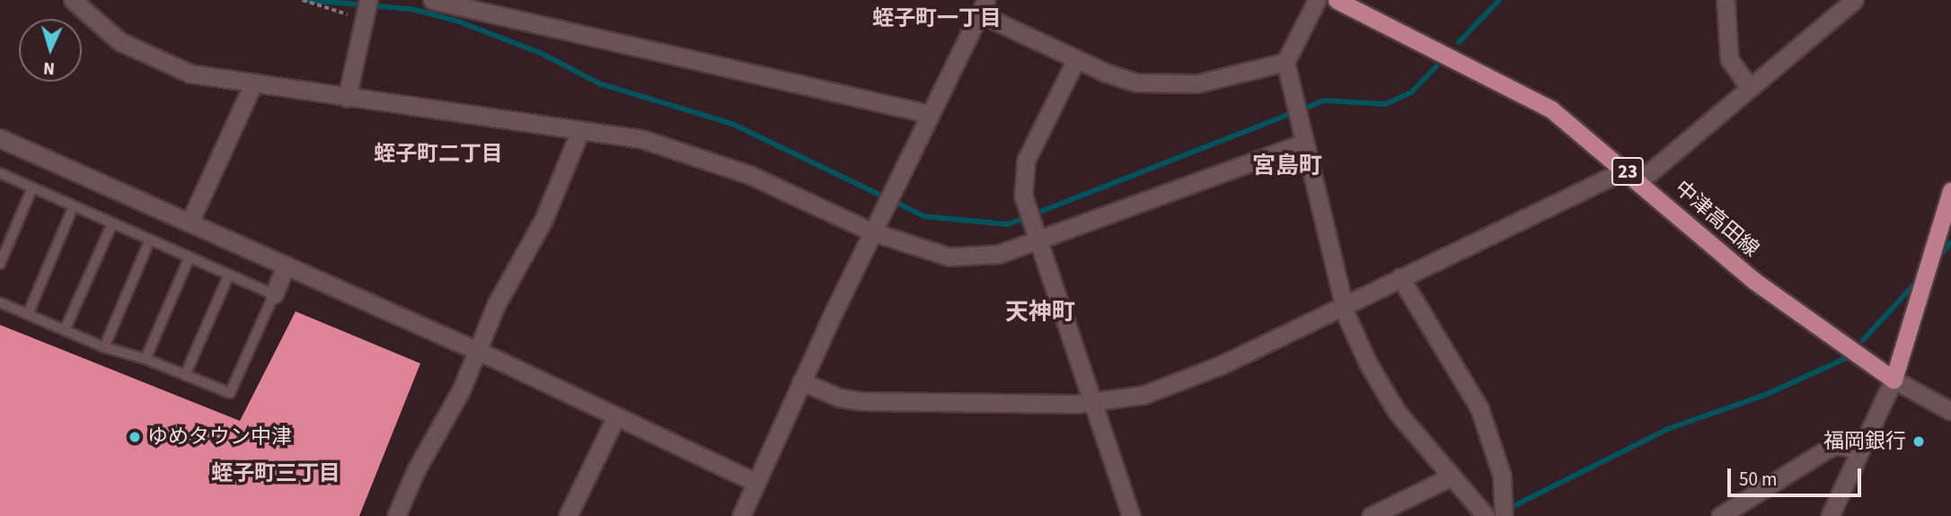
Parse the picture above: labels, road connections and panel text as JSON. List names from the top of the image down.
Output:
{
  "streets": {
    "main road": ["23", "中津高田線"]
  },
  "districts": [
    "蛭子町一丁目",
    "蛭子町二丁目",
    "宮島町",
    "天神町",
    "蛭子町三丁目"
  ],
  "places": ["ゆめタウン中津", "福岡銀行"],
  "scale_bar": "50 m",
  "north": "bottom"
}
